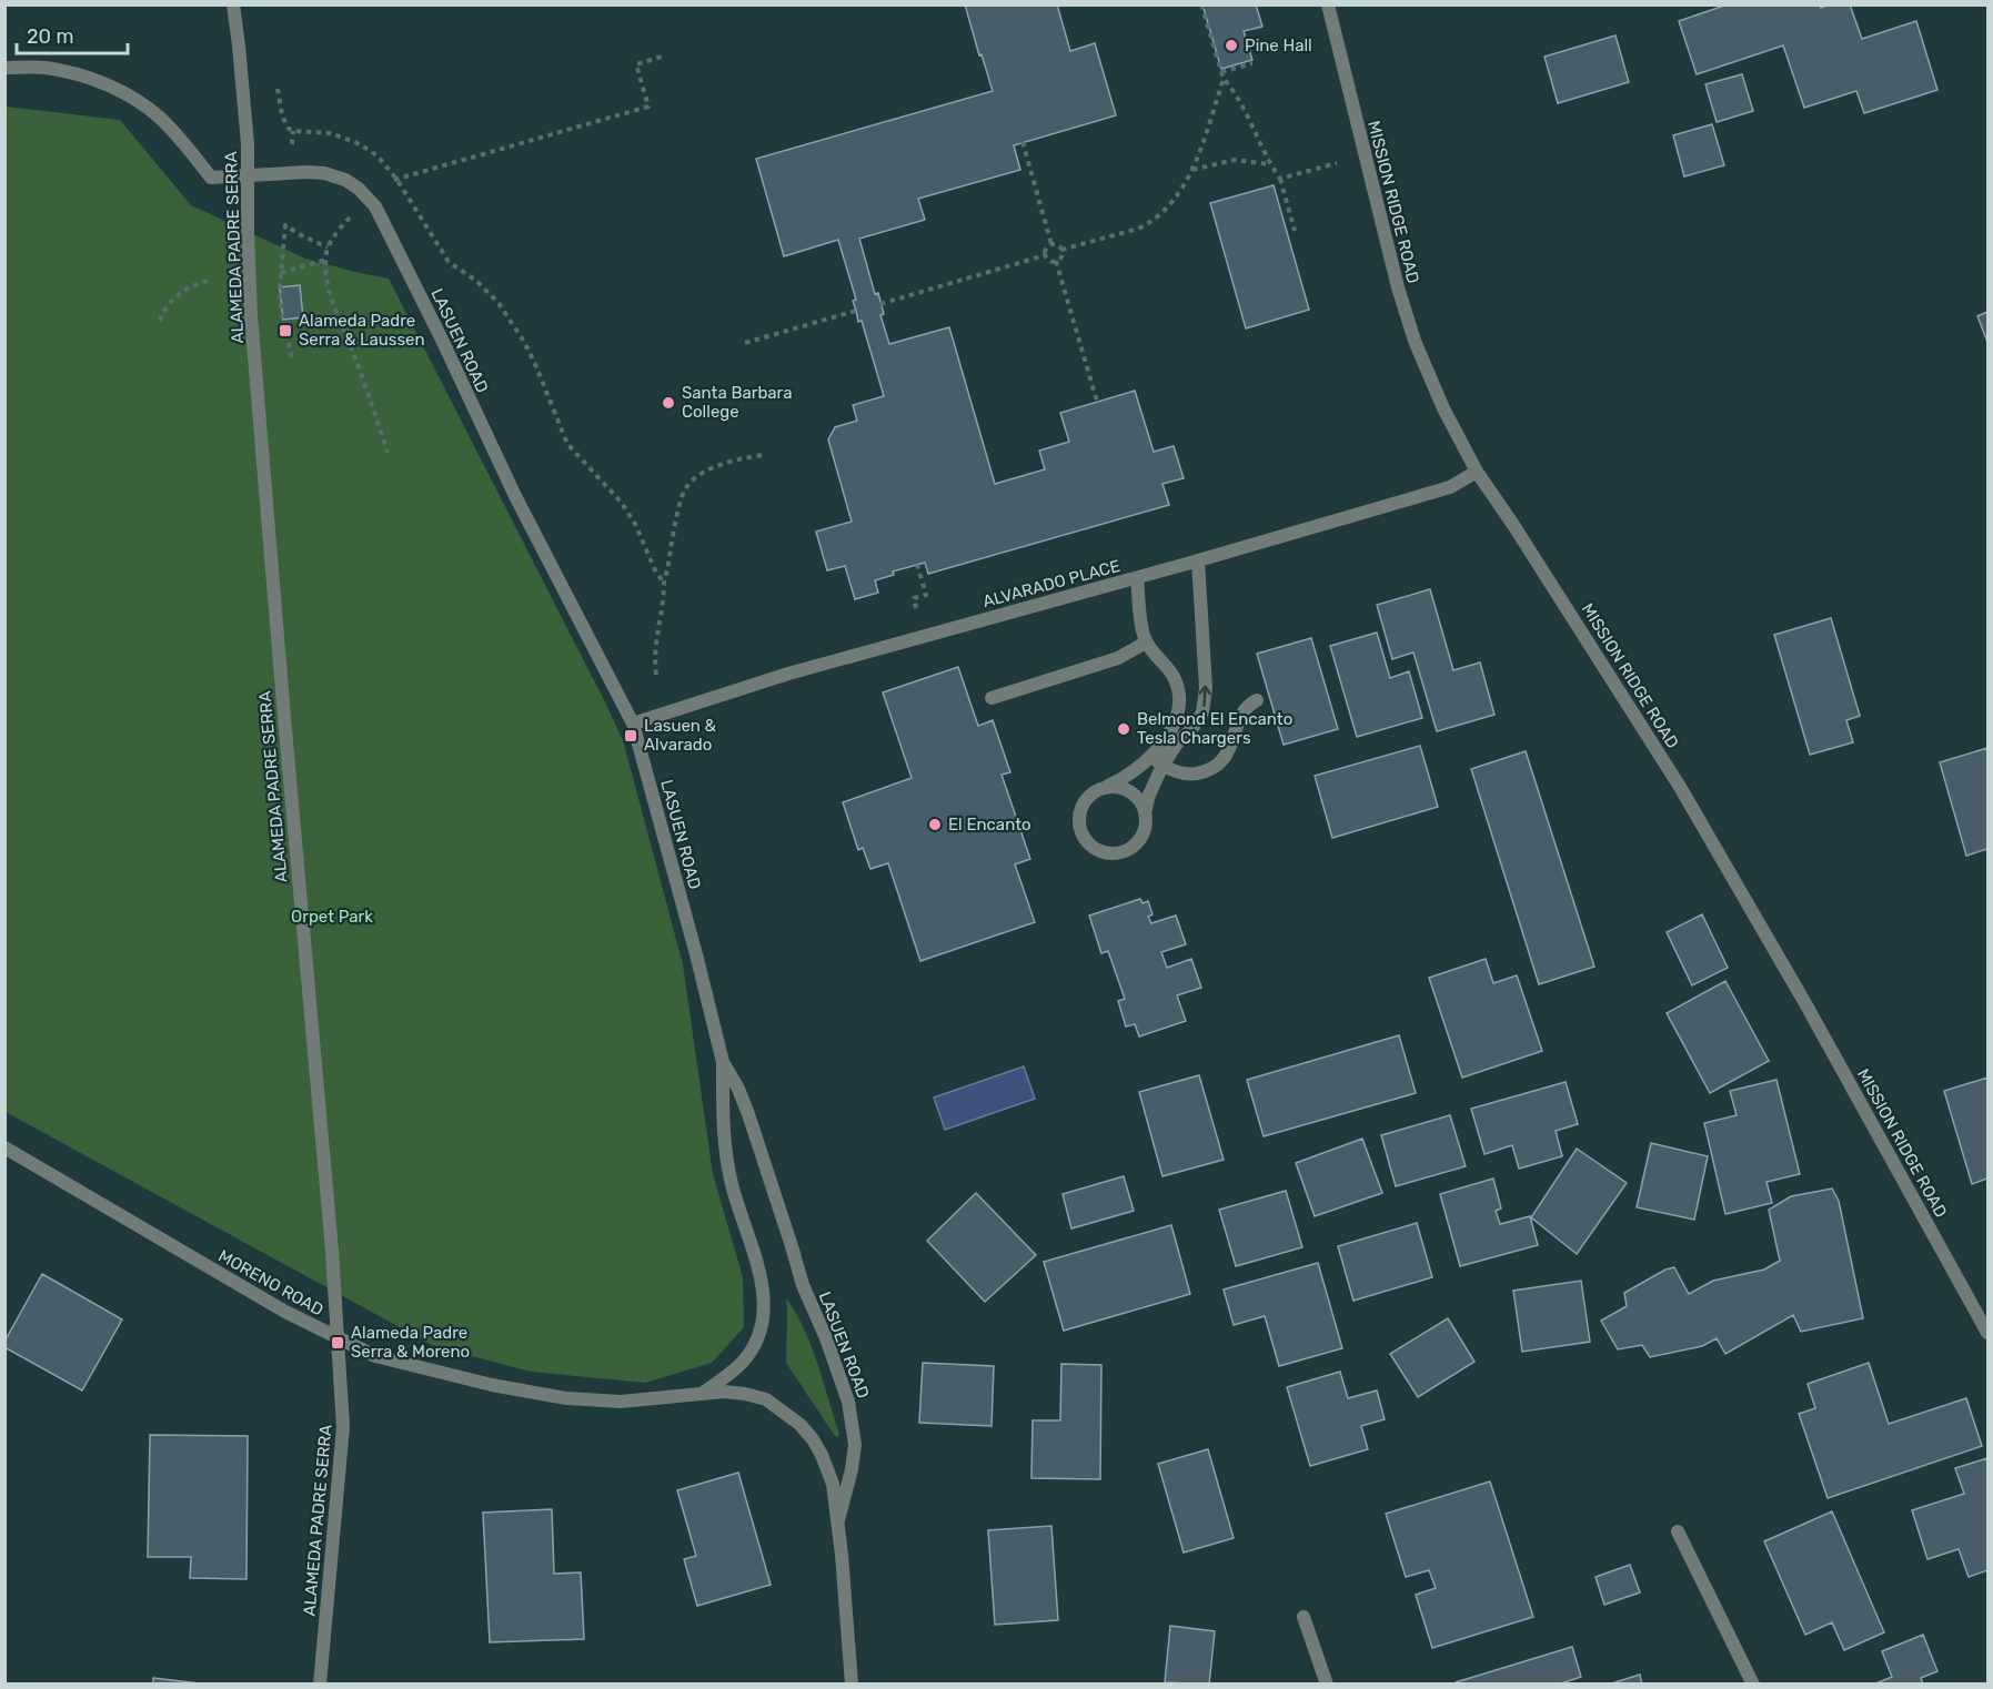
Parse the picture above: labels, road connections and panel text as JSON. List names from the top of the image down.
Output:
{
  "streets": {
    "street": [
      "MISSION RIDGE ROAD",
      "ALAMEDA PADRE SERRA",
      "LASUEN ROAD",
      "ALVARADO PLACE",
      "MORENO ROAD"
    ]
  },
  "crossings": [
    ["MISSION RIDGE ROAD", "ALVARADO PLACE"],
    ["ALAMEDA PADRE SERRA", "LASUEN ROAD"],
    ["ALAMEDA PADRE SERRA", "MORENO ROAD"],
    ["LASUEN ROAD", "ALVARADO PLACE"],
    ["LASUEN ROAD", "MORENO ROAD"]
  ],
  "parks": ["Orpet Park"],
  "places": {
    "other": [
      "Pine Hall",
      "Santa Barbara College",
      "Belmond El Encanto Tesla Chargers",
      "El Encanto"
    ],
    "transit": ["Alameda Padre Serra & Laussen", "Lasuen & Alvarado", "Alameda Padre Serra & Moreno"]
  },
  "scale_bar": "20 m"
}
